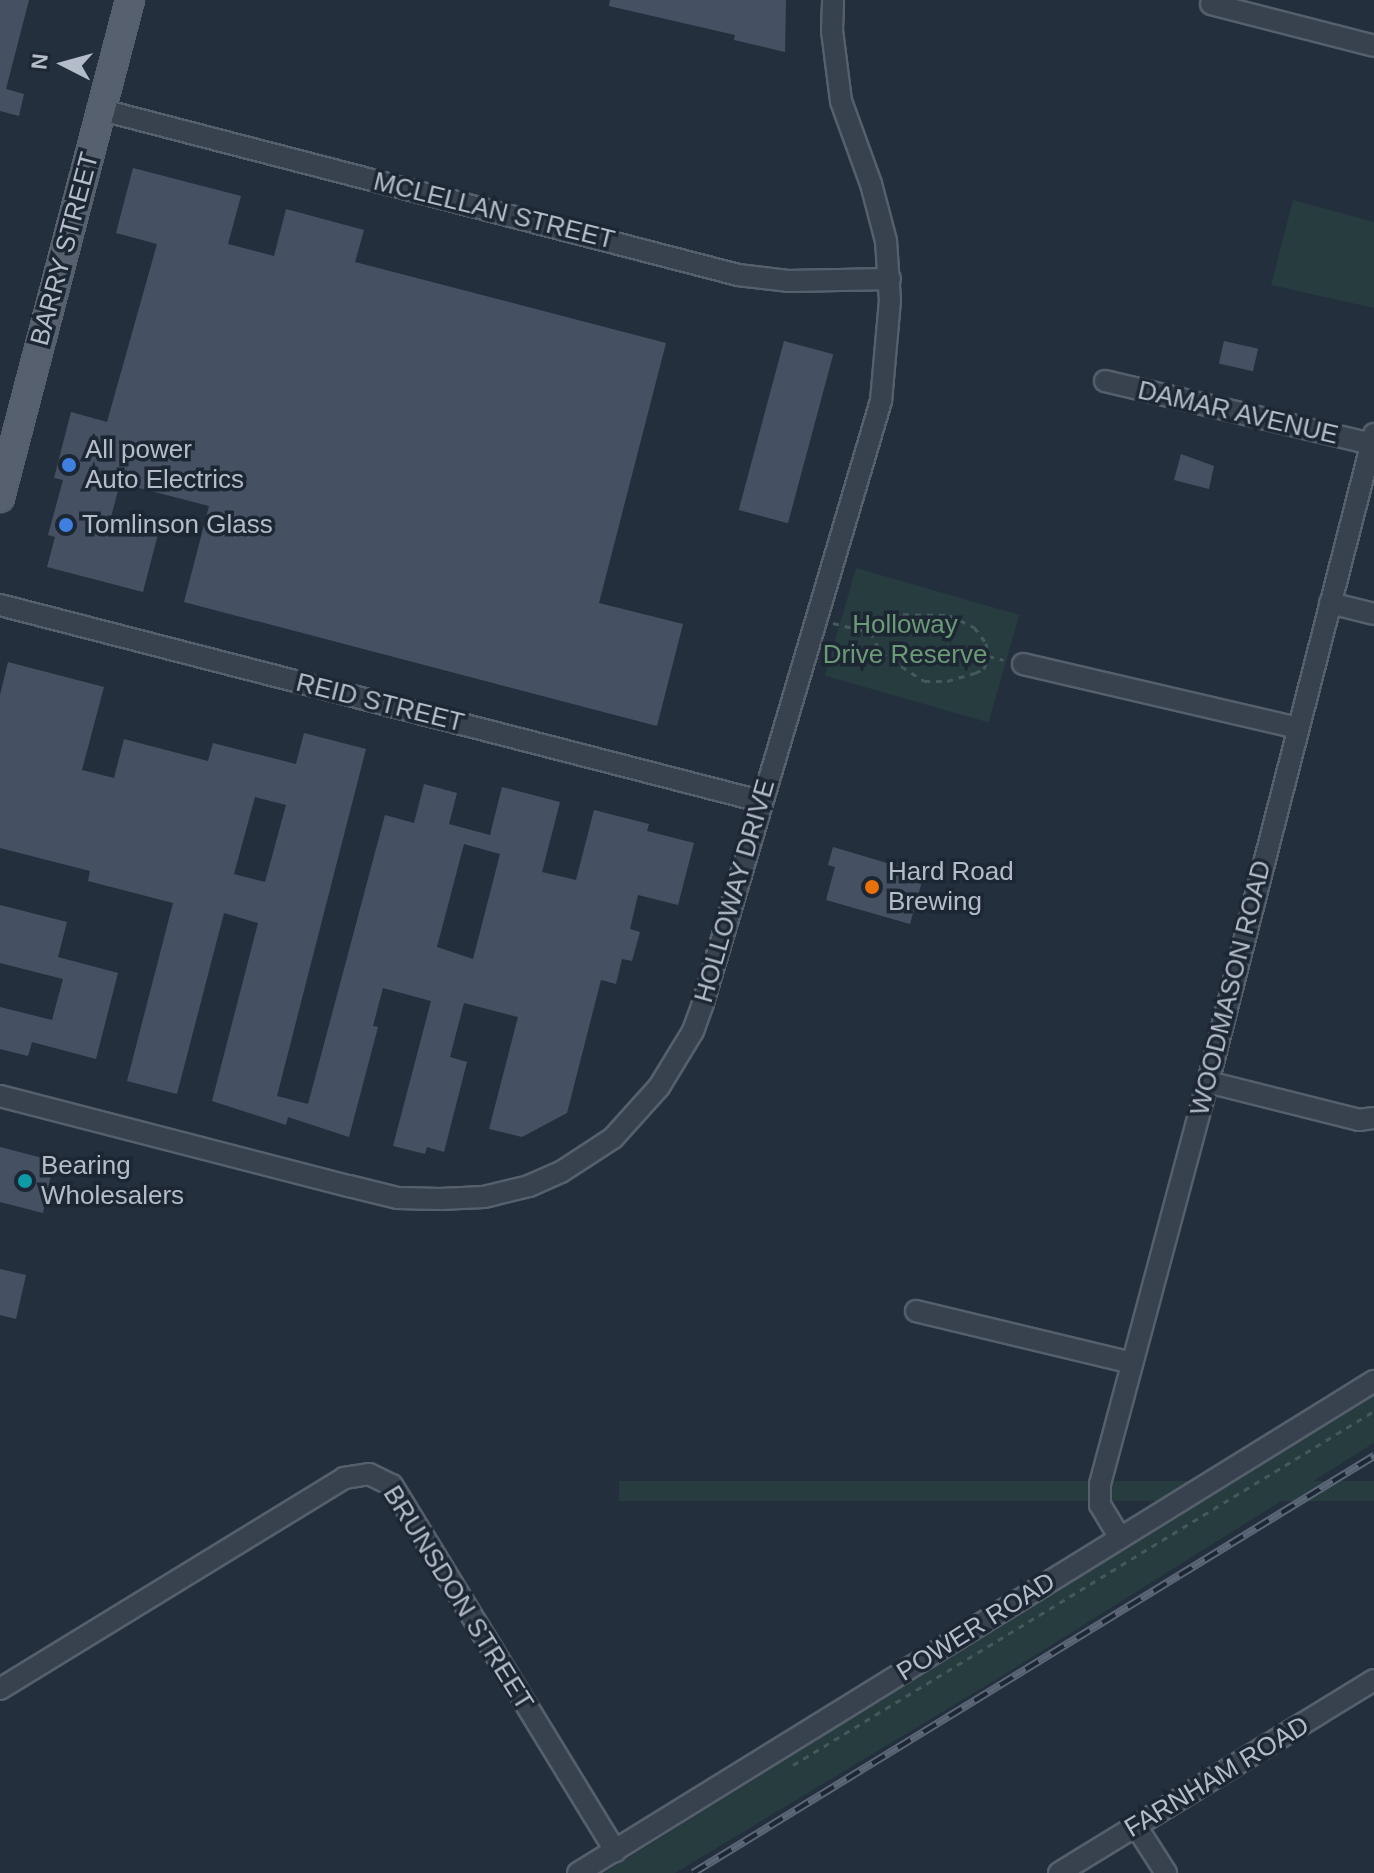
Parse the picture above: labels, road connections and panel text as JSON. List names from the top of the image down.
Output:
{
  "streets": {
    "main road": ["BARRY STREET"],
    "street": [
      "MCLELLAN STREET",
      "DAMAR AVENUE",
      "REID STREET",
      "HOLLOWAY DRIVE",
      "WOODMASON ROAD",
      "BRUNSDON STREET",
      "POWER ROAD",
      "FARNHAM ROAD"
    ]
  },
  "crossings": [
    ["MCLELLAN STREET", "BARRY STREET"],
    ["MCLELLAN STREET", "HOLLOWAY DRIVE"],
    ["DAMAR AVENUE", "WOODMASON ROAD"],
    ["REID STREET", "HOLLOWAY DRIVE"],
    ["WOODMASON ROAD", "POWER ROAD"],
    ["BRUNSDON STREET", "POWER ROAD"]
  ],
  "parks": ["Holloway Drive Reserve"],
  "places": [
    "All power Auto Electrics",
    "Tomlinson Glass",
    "Hard Road Brewing",
    "Bearing Wholesalers"
  ],
  "north": "left"
}
